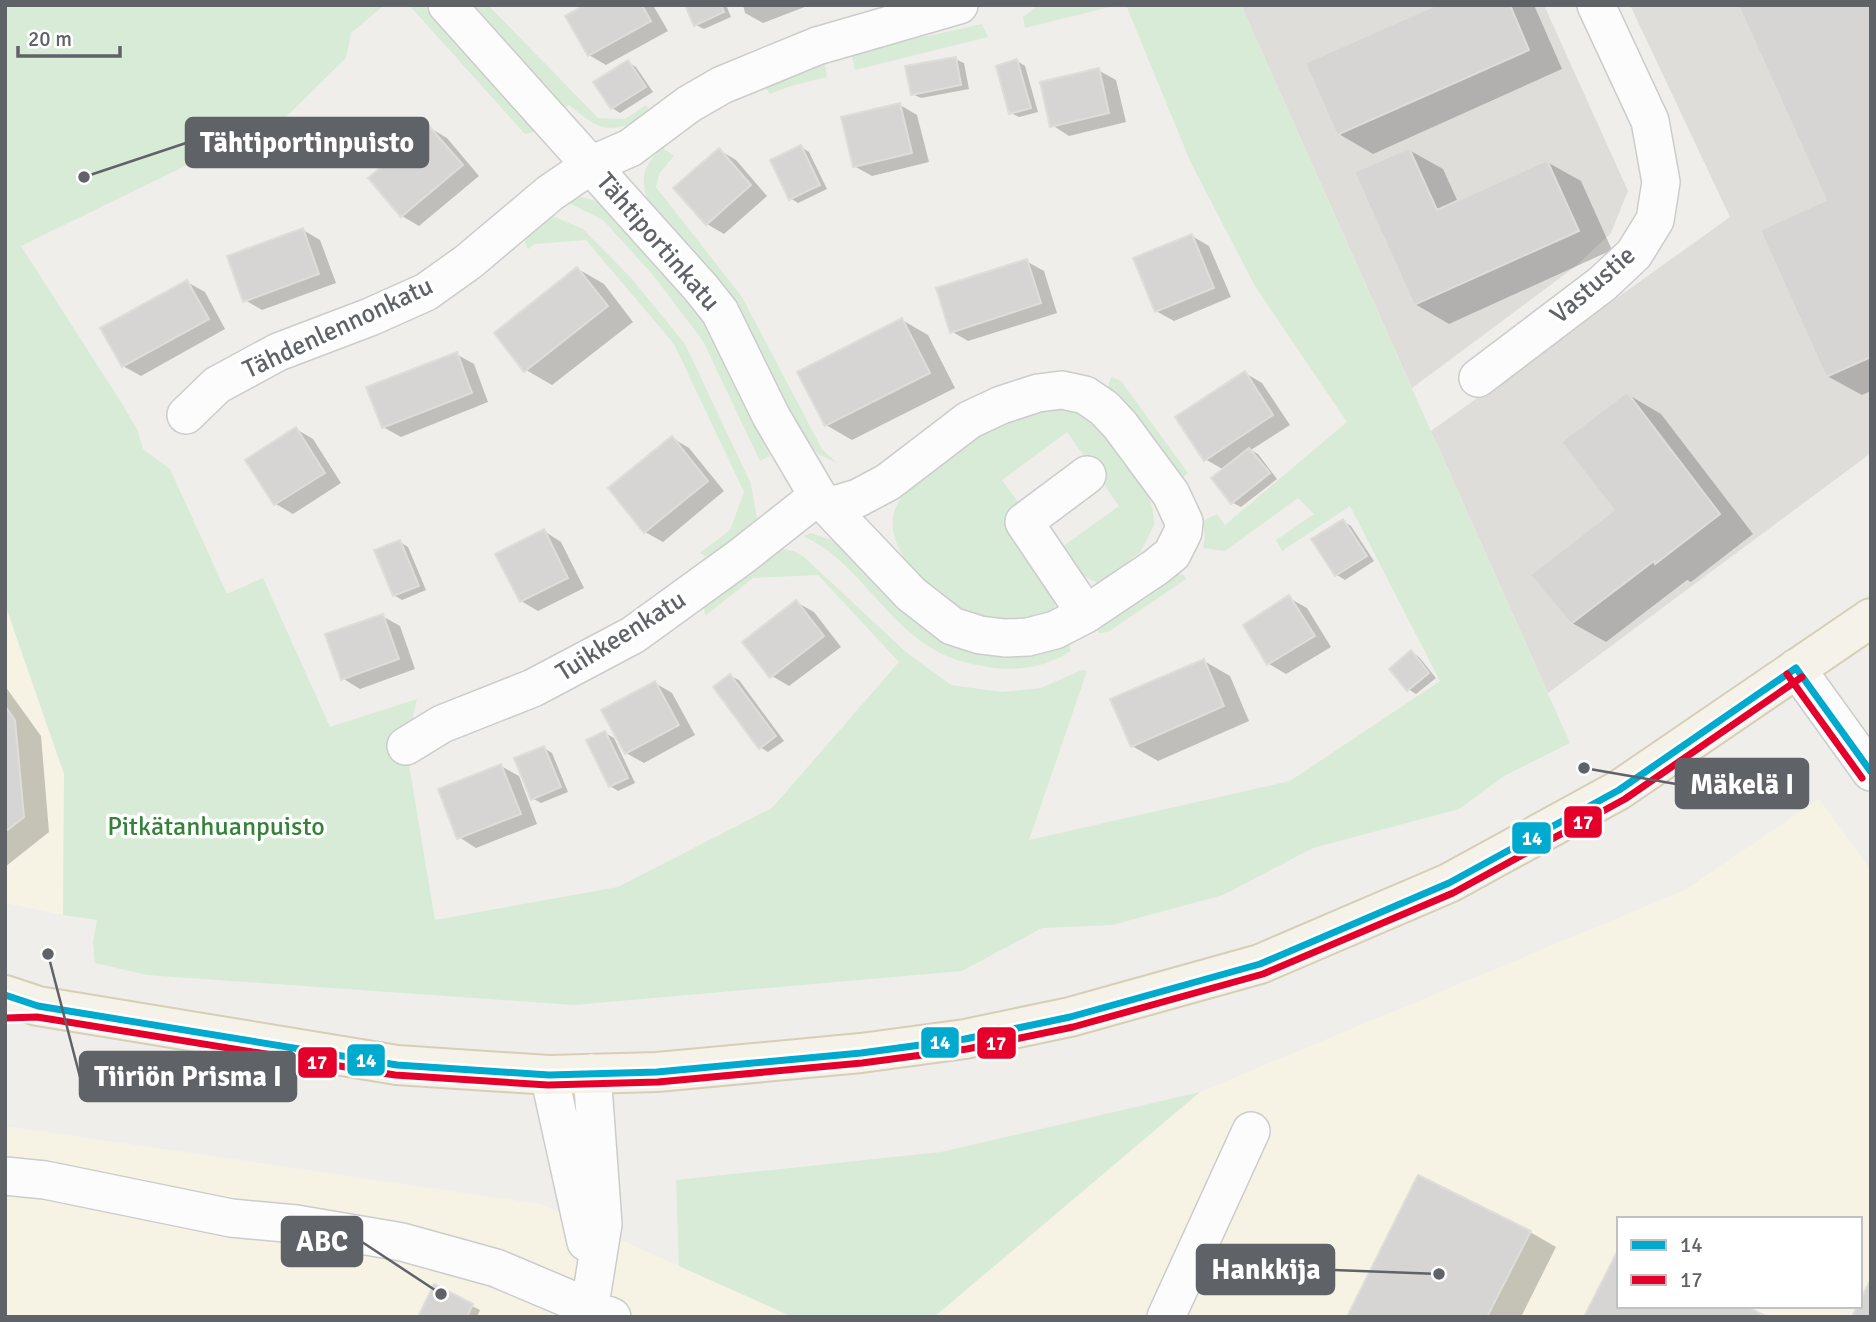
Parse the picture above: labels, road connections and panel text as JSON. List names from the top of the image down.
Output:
{
  "streets": {
    "street": [
      "Tähtiportinkatu",
      "Vastustie",
      "Tähdenlennonkatu",
      "Tuikkeenkatu"
    ]
  },
  "crossings": [
    ["Tähtiportinkatu", "Tähdenlennonkatu"],
    ["Tähtiportinkatu", "Tuikkeenkatu"]
  ],
  "parks": ["Pitkätanhuanpuisto"],
  "places": [
    "Tähtiportinpuisto",
    "Mäkelä I",
    "Tiiriön Prisma I",
    "Hankkija",
    "ABC"
  ],
  "lines": ["transit line 14", "transit line 17"],
  "legend": ["14", "17"],
  "scale_bar": "20 m"
}
